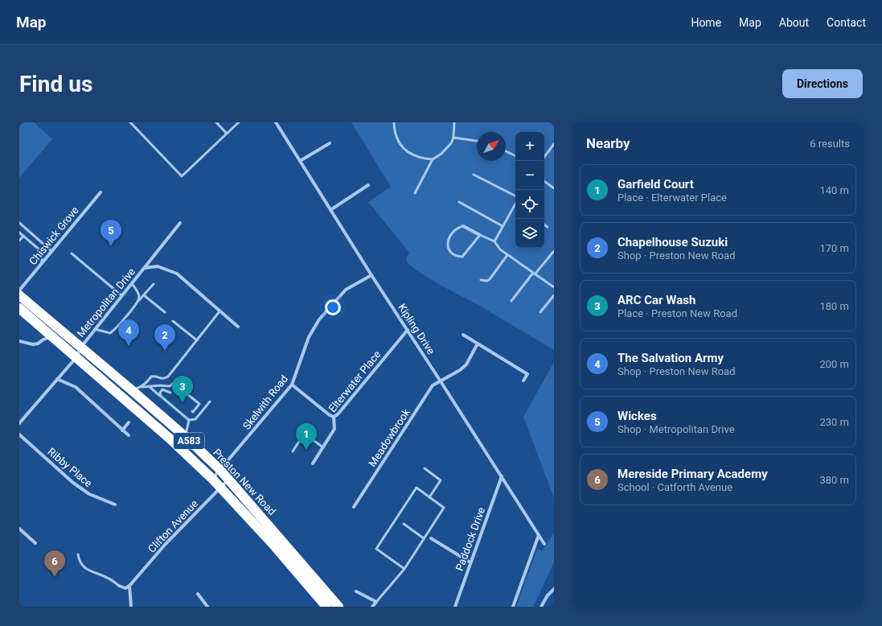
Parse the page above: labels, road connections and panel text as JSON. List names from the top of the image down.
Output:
{
  "streets": {
    "highway": ["A583", "Preston New Road"],
    "street": [
      "Chiswick Grove",
      "Metropolitan Drive",
      "Kipling Drive",
      "Elterwater Place",
      "Skelwith Road",
      "Meadowbrook",
      "Ribby Place",
      "Clifton Avenue",
      "Paddock Drive"
    ]
  },
  "crossings": [
    ["Metropolitan Drive", "Preston New Road"],
    ["Kipling Drive", "Elterwater Place"],
    ["Kipling Drive", "Skelwith Road"],
    ["Kipling Drive", "Meadowbrook"],
    ["Kipling Drive", "Paddock Drive"],
    ["Skelwith Road", "Preston New Road"],
    ["Preston New Road", "Clifton Avenue"]
  ],
  "north": "top right",
  "page": {
    "header": "Map",
    "nav": [
      "Home",
      "Map",
      "About",
      "Contact"
    ],
    "buttons": "Directions",
    "title": "Find us",
    "heading": ["Nearby", "6 results"],
    "map_buttons": ["+", "−"],
    "list": [
      {
        "mark": "1",
        "name": "Garfield Court",
        "note": "Place · Elterwater Place",
        "value": "140 m"
      },
      {
        "mark": "2",
        "name": "Chapelhouse Suzuki",
        "note": "Shop · Preston New Road",
        "value": "170 m"
      },
      {
        "mark": "3",
        "name": "ARC Car Wash",
        "note": "Place · Preston New Road",
        "value": "180 m"
      },
      {
        "mark": "4",
        "name": "The Salvation Army",
        "note": "Shop · Preston New Road",
        "value": "200 m"
      },
      {
        "mark": "5",
        "name": "Wickes",
        "note": "Shop · Metropolitan Drive",
        "value": "230 m"
      },
      {
        "mark": "6",
        "name": "Mereside Primary Academy",
        "note": "School · Catforth Avenue",
        "value": "380 m"
      }
    ],
    "pins": [
      "5",
      "4",
      "2",
      "3",
      "1",
      "6"
    ]
  }
}
